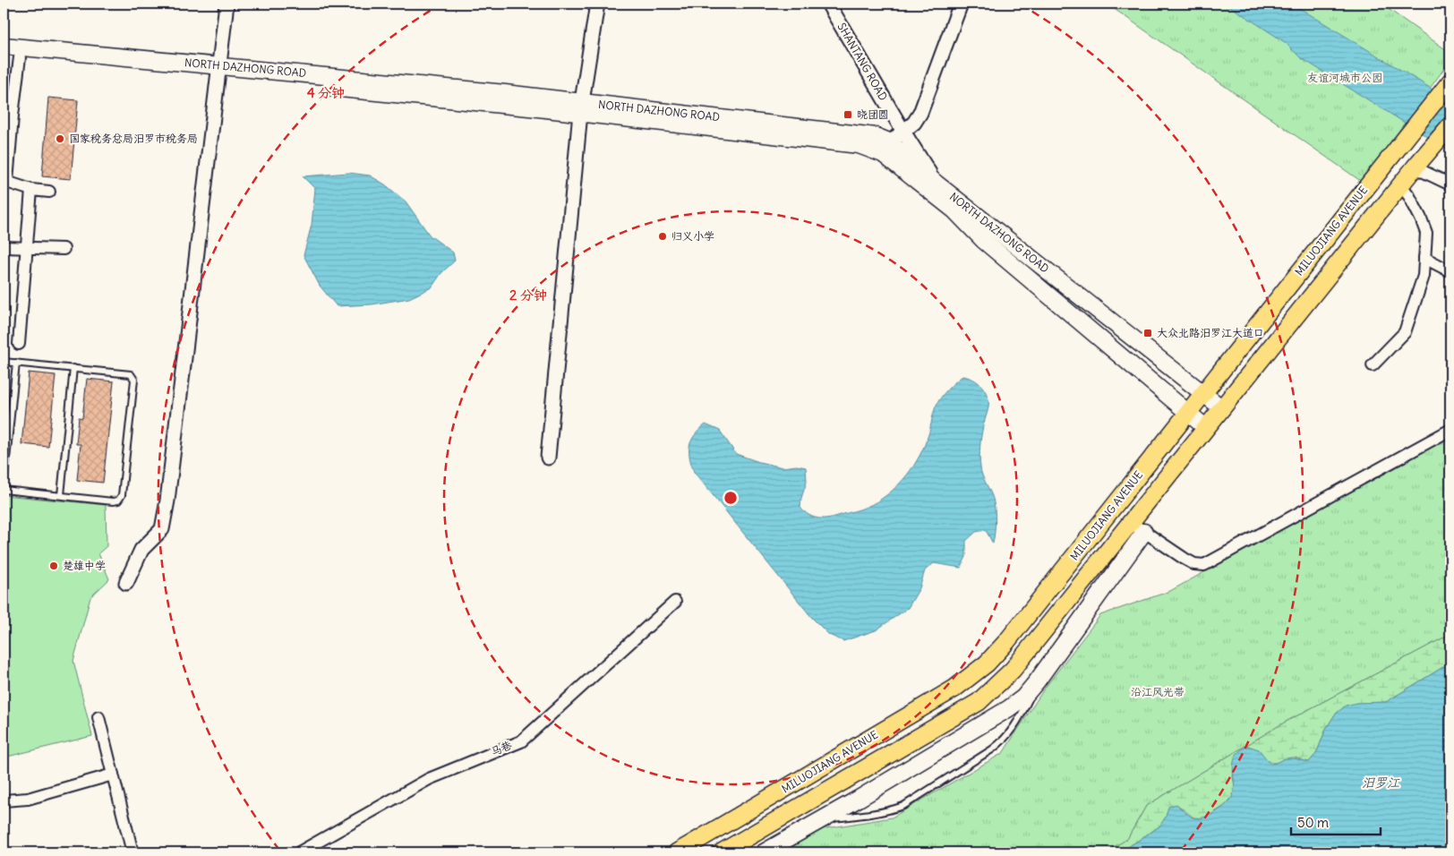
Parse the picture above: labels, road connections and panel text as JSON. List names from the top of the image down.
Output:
{
  "streets": {
    "main road": ["NORTH DAZHONG ROAD", "MILUOJIANG AVENUE"],
    "street": ["SHANTANG ROAD", "马巷"]
  },
  "crossings": [
    ["SHANTANG ROAD", "NORTH DAZHONG ROAD"],
    ["NORTH DAZHONG ROAD", "MILUOJIANG AVENUE"]
  ],
  "water": ["汨罗江"],
  "parks": ["友谊河城市公园", "沿江风光带"],
  "places": {
    "transit": ["晓团圆", "大众北路汨罗江大道口"],
    "other": ["国家税务总局汨罗市税务局", "归义小学", "楚雄中学"]
  },
  "scale_bar": "50 m",
  "rings": ["4 分钟", "2 分钟"]
}
